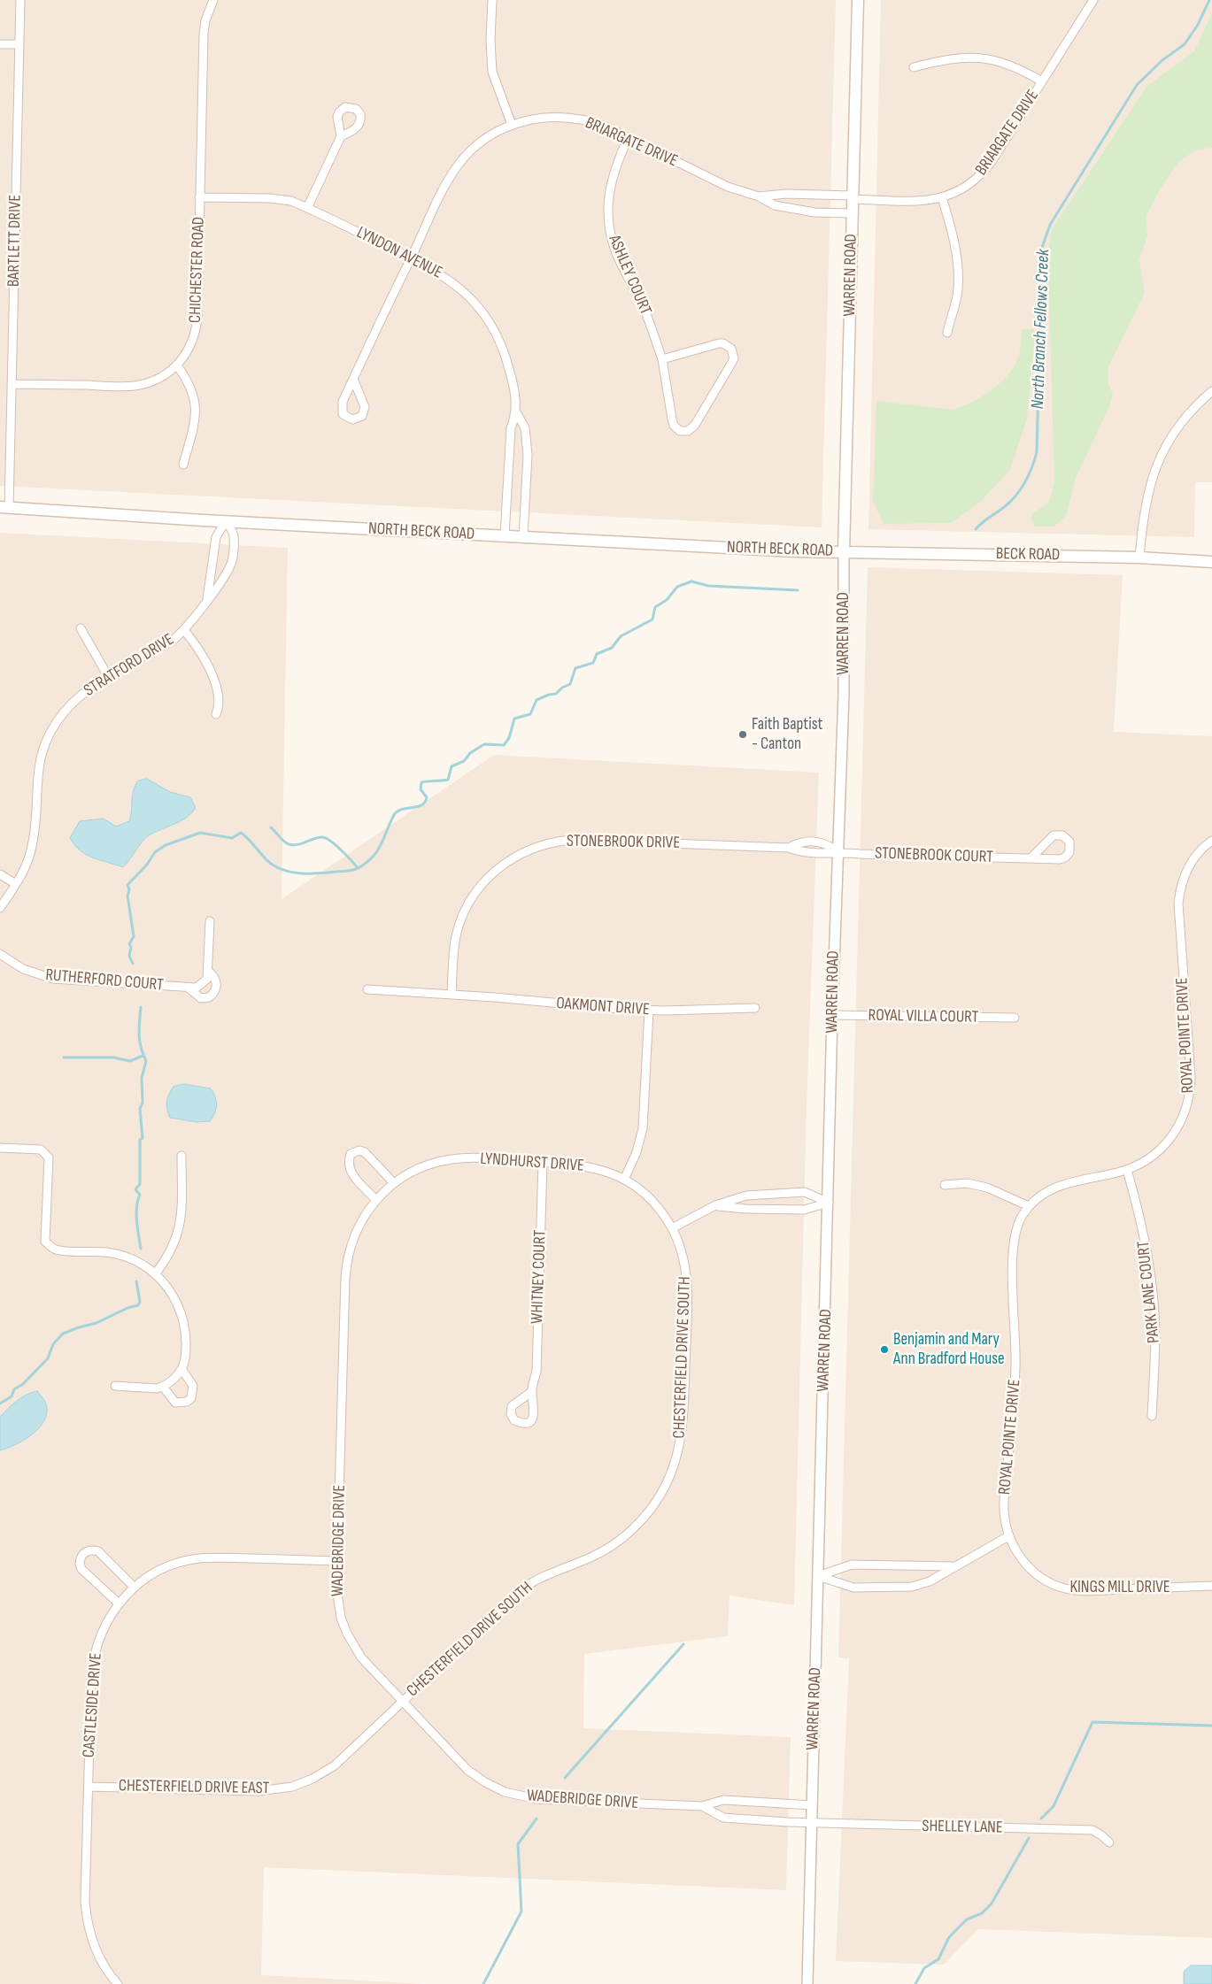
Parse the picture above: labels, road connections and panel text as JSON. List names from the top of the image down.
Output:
{
  "streets": {
    "main road": ["WARREN ROAD", "NORTH BECK ROAD", "BECK ROAD"],
    "street": [
      "BRIARGATE DRIVE",
      "BARTLETT DRIVE",
      "LYNDON AVENUE",
      "CHICHESTER ROAD",
      "ASHLEY COURT",
      "STRATFORD DRIVE",
      "STONEBROOK DRIVE",
      "STONEBROOK COURT",
      "RUTHERFORD COURT",
      "OAKMONT DRIVE",
      "ROYAL VILLA COURT",
      "ROYAL POINTE DRIVE",
      "LYNDHURST DRIVE",
      "WHITNEY COURT",
      "PARK LANE COURT",
      "CHESTERFIELD DRIVE SOUTH",
      "WADEBRIDGE DRIVE",
      "KINGS MILL DRIVE",
      "CASTLESIDE DRIVE",
      "CHESTERFIELD DRIVE EAST",
      "SHELLEY LANE"
    ]
  },
  "crossings": [
    ["BRIARGATE DRIVE", "LYNDON AVENUE"],
    ["BRIARGATE DRIVE", "ASHLEY COURT"],
    ["BRIARGATE DRIVE", "WARREN ROAD"],
    ["BARTLETT DRIVE", "CHICHESTER ROAD"],
    ["BARTLETT DRIVE", "NORTH BECK ROAD"],
    ["LYNDON AVENUE", "CHICHESTER ROAD"],
    ["LYNDON AVENUE", "NORTH BECK ROAD"],
    ["WARREN ROAD", "NORTH BECK ROAD"],
    ["WARREN ROAD", "BECK ROAD"],
    ["WARREN ROAD", "STONEBROOK DRIVE"],
    ["WARREN ROAD", "STONEBROOK COURT"],
    ["WARREN ROAD", "ROYAL VILLA COURT"],
    ["WARREN ROAD", "WADEBRIDGE DRIVE"],
    ["WARREN ROAD", "SHELLEY LANE"],
    ["NORTH BECK ROAD", "BECK ROAD"],
    ["NORTH BECK ROAD", "STRATFORD DRIVE"],
    ["STONEBROOK DRIVE", "STONEBROOK COURT"],
    ["STONEBROOK DRIVE", "OAKMONT DRIVE"],
    ["ROYAL POINTE DRIVE", "PARK LANE COURT"],
    ["ROYAL POINTE DRIVE", "KINGS MILL DRIVE"],
    ["LYNDHURST DRIVE", "WHITNEY COURT"],
    ["LYNDHURST DRIVE", "CHESTERFIELD DRIVE SOUTH"],
    ["LYNDHURST DRIVE", "WADEBRIDGE DRIVE"],
    ["CHESTERFIELD DRIVE SOUTH", "WADEBRIDGE DRIVE"],
    ["CHESTERFIELD DRIVE SOUTH", "CHESTERFIELD DRIVE EAST"],
    ["WADEBRIDGE DRIVE", "CASTLESIDE DRIVE"],
    ["WADEBRIDGE DRIVE", "CHESTERFIELD DRIVE EAST"],
    ["WADEBRIDGE DRIVE", "SHELLEY LANE"],
    ["CASTLESIDE DRIVE", "CHESTERFIELD DRIVE EAST"]
  ],
  "water": ["North Branch Fellows Creek"],
  "places": ["Faith Baptist - Canton", "Benjamin and Mary Ann Bradford House"]
}
